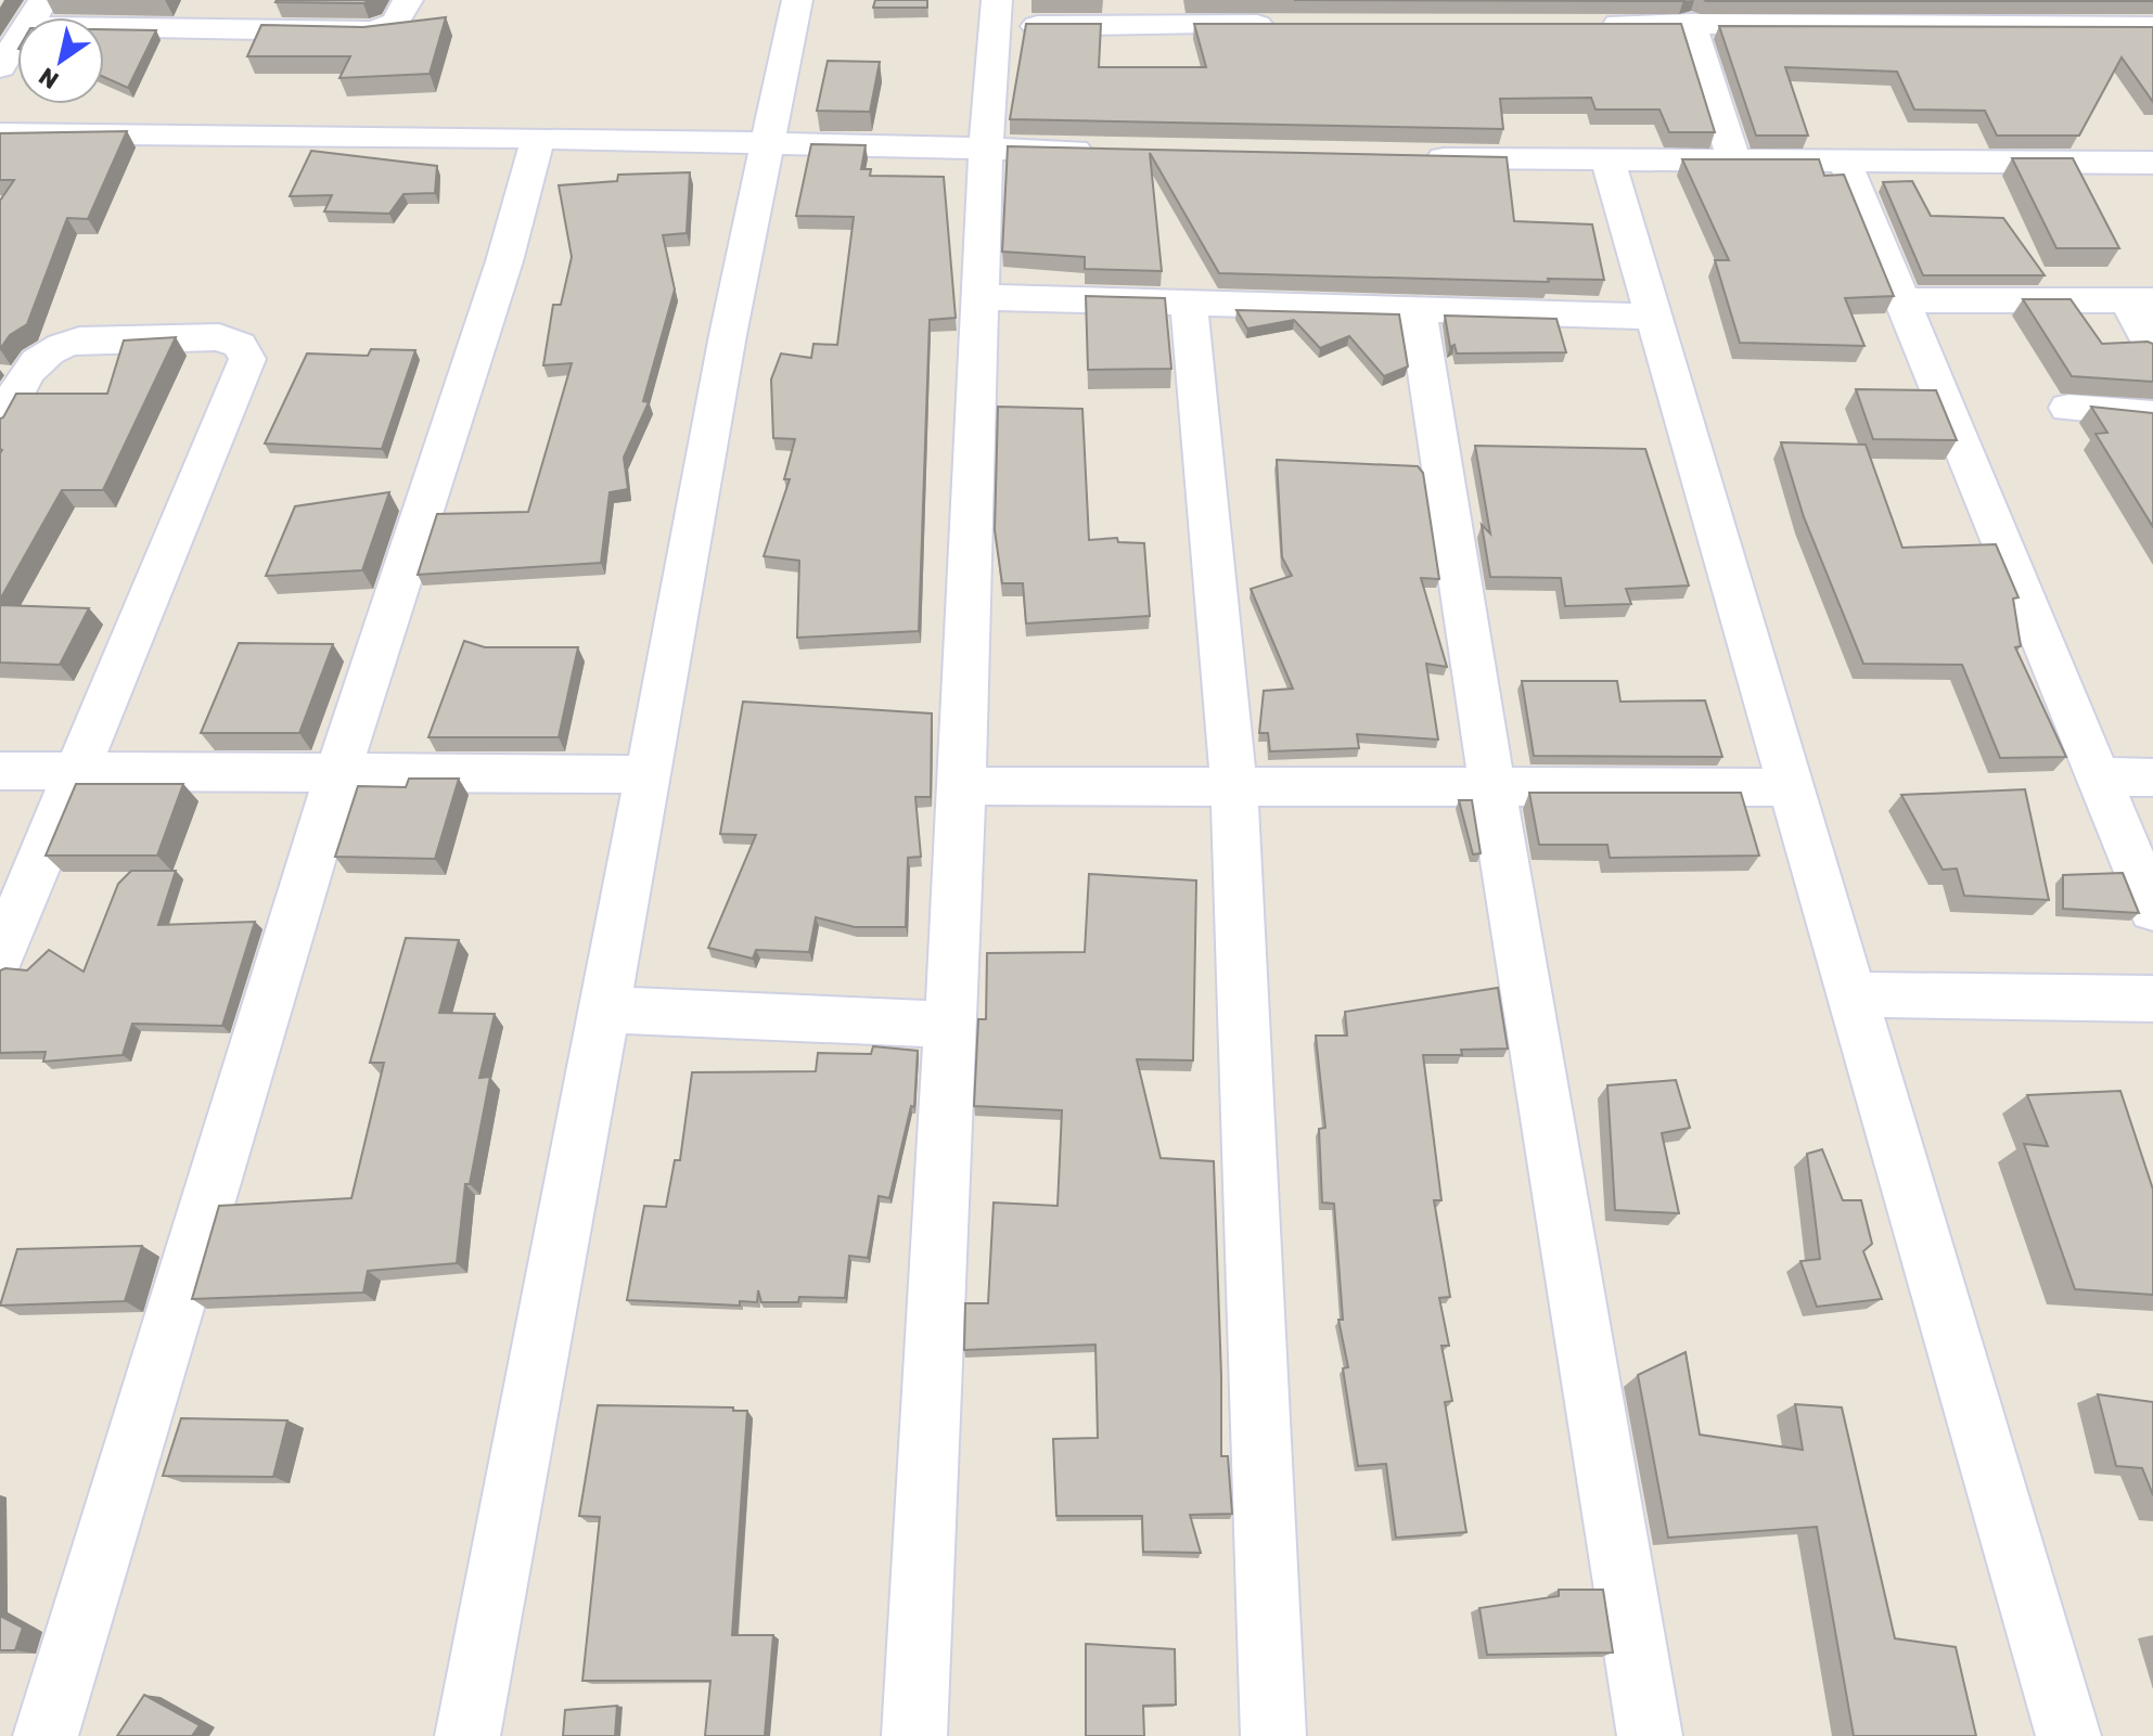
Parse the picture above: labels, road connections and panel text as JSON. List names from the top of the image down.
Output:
{
  "north": "bottom left"
}
